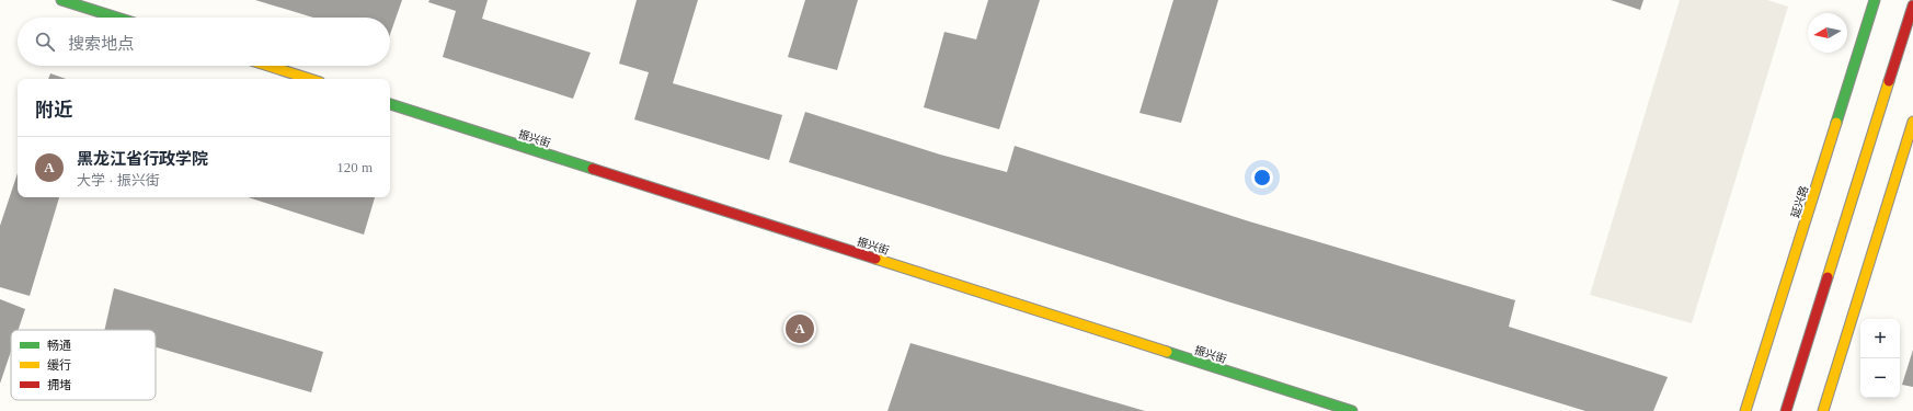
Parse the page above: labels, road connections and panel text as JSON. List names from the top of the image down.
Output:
{
  "streets": {
    "street": ["振兴街", "延兴路"]
  },
  "legend": ["畅通", "缓行", "拥堵"],
  "north": "left",
  "page": {
    "search": "搜索地点",
    "heading": "附近",
    "list": [
      {
        "mark": "A",
        "name": "黑龙江省行政学院",
        "note": "大学 · 振兴街",
        "value": "120 m"
      }
    ],
    "pins": "A",
    "map_buttons": ["+", "−"]
  }
}
